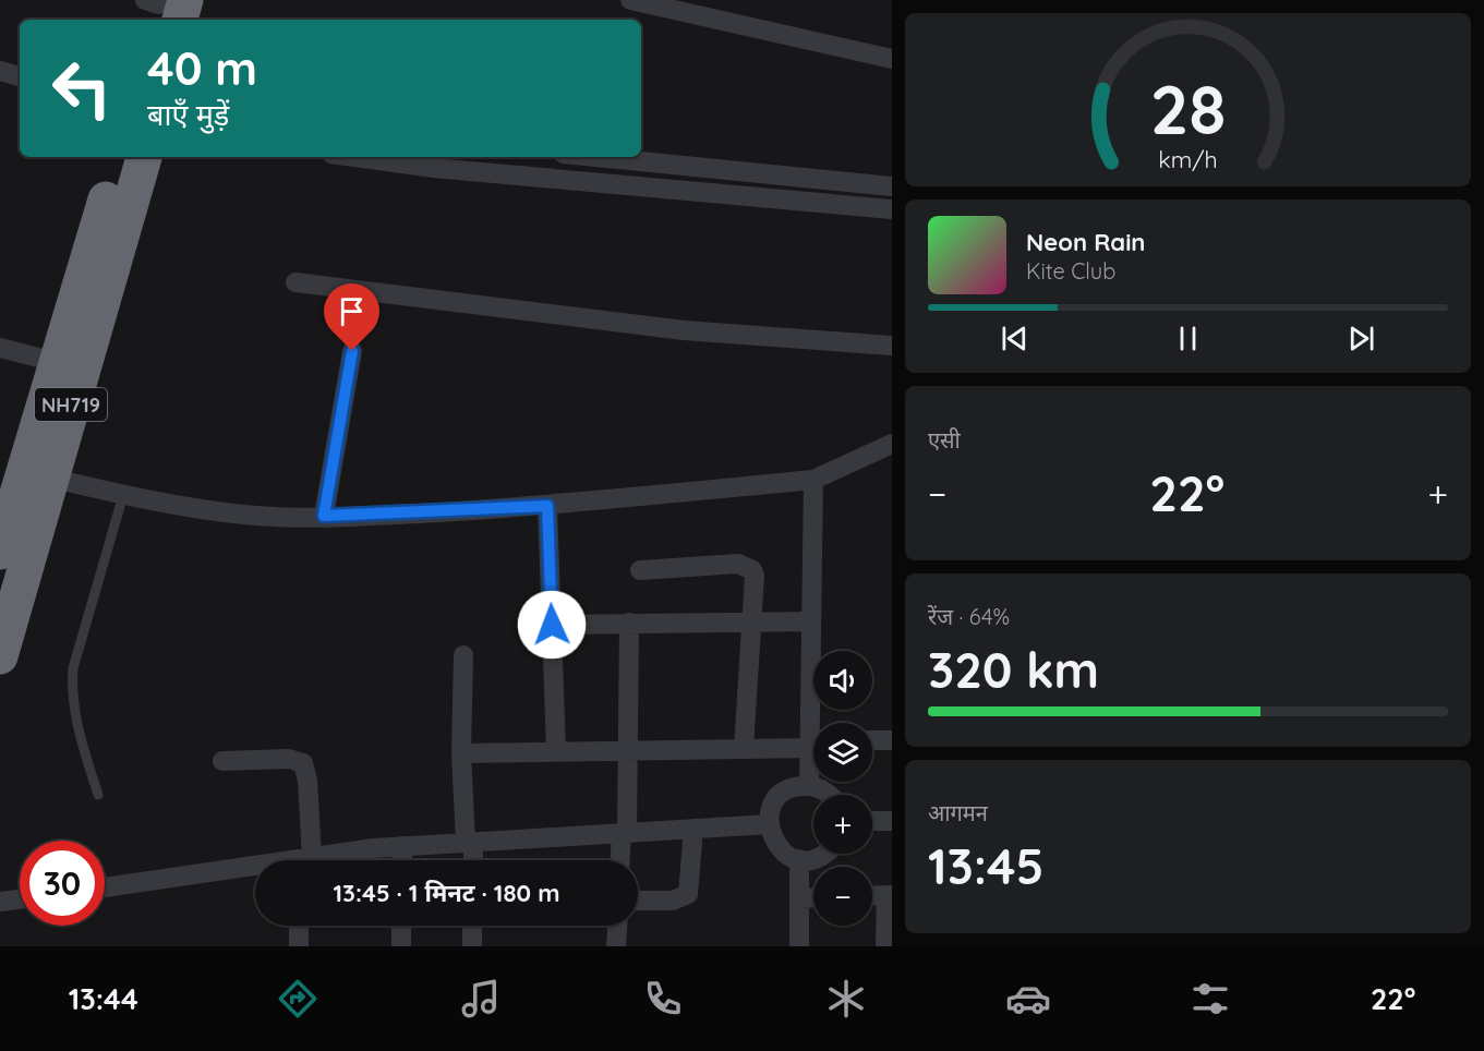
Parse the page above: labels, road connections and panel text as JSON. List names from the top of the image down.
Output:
{
  "streets": {
    "highway": ["NH719"]
  },
  "page": {
    "turn": ["40 m", "बाएँ मुड़ें"],
    "song": ["Neon Rain", "Kite Club"],
    "tile": [
      "एसी",
      ["रेंज · 64%", "320 km"],
      ["आगमन", "13:45"]
    ],
    "heat": ["−", "22°", "+"],
    "map_buttons": ["+", "−"],
    "limit": "30",
    "trip": "13:45 · 1 मिनट · 180 m",
    "tabs": ["13:44", "22°"],
    "gauge": ["28", "km/h"]
  }
}
